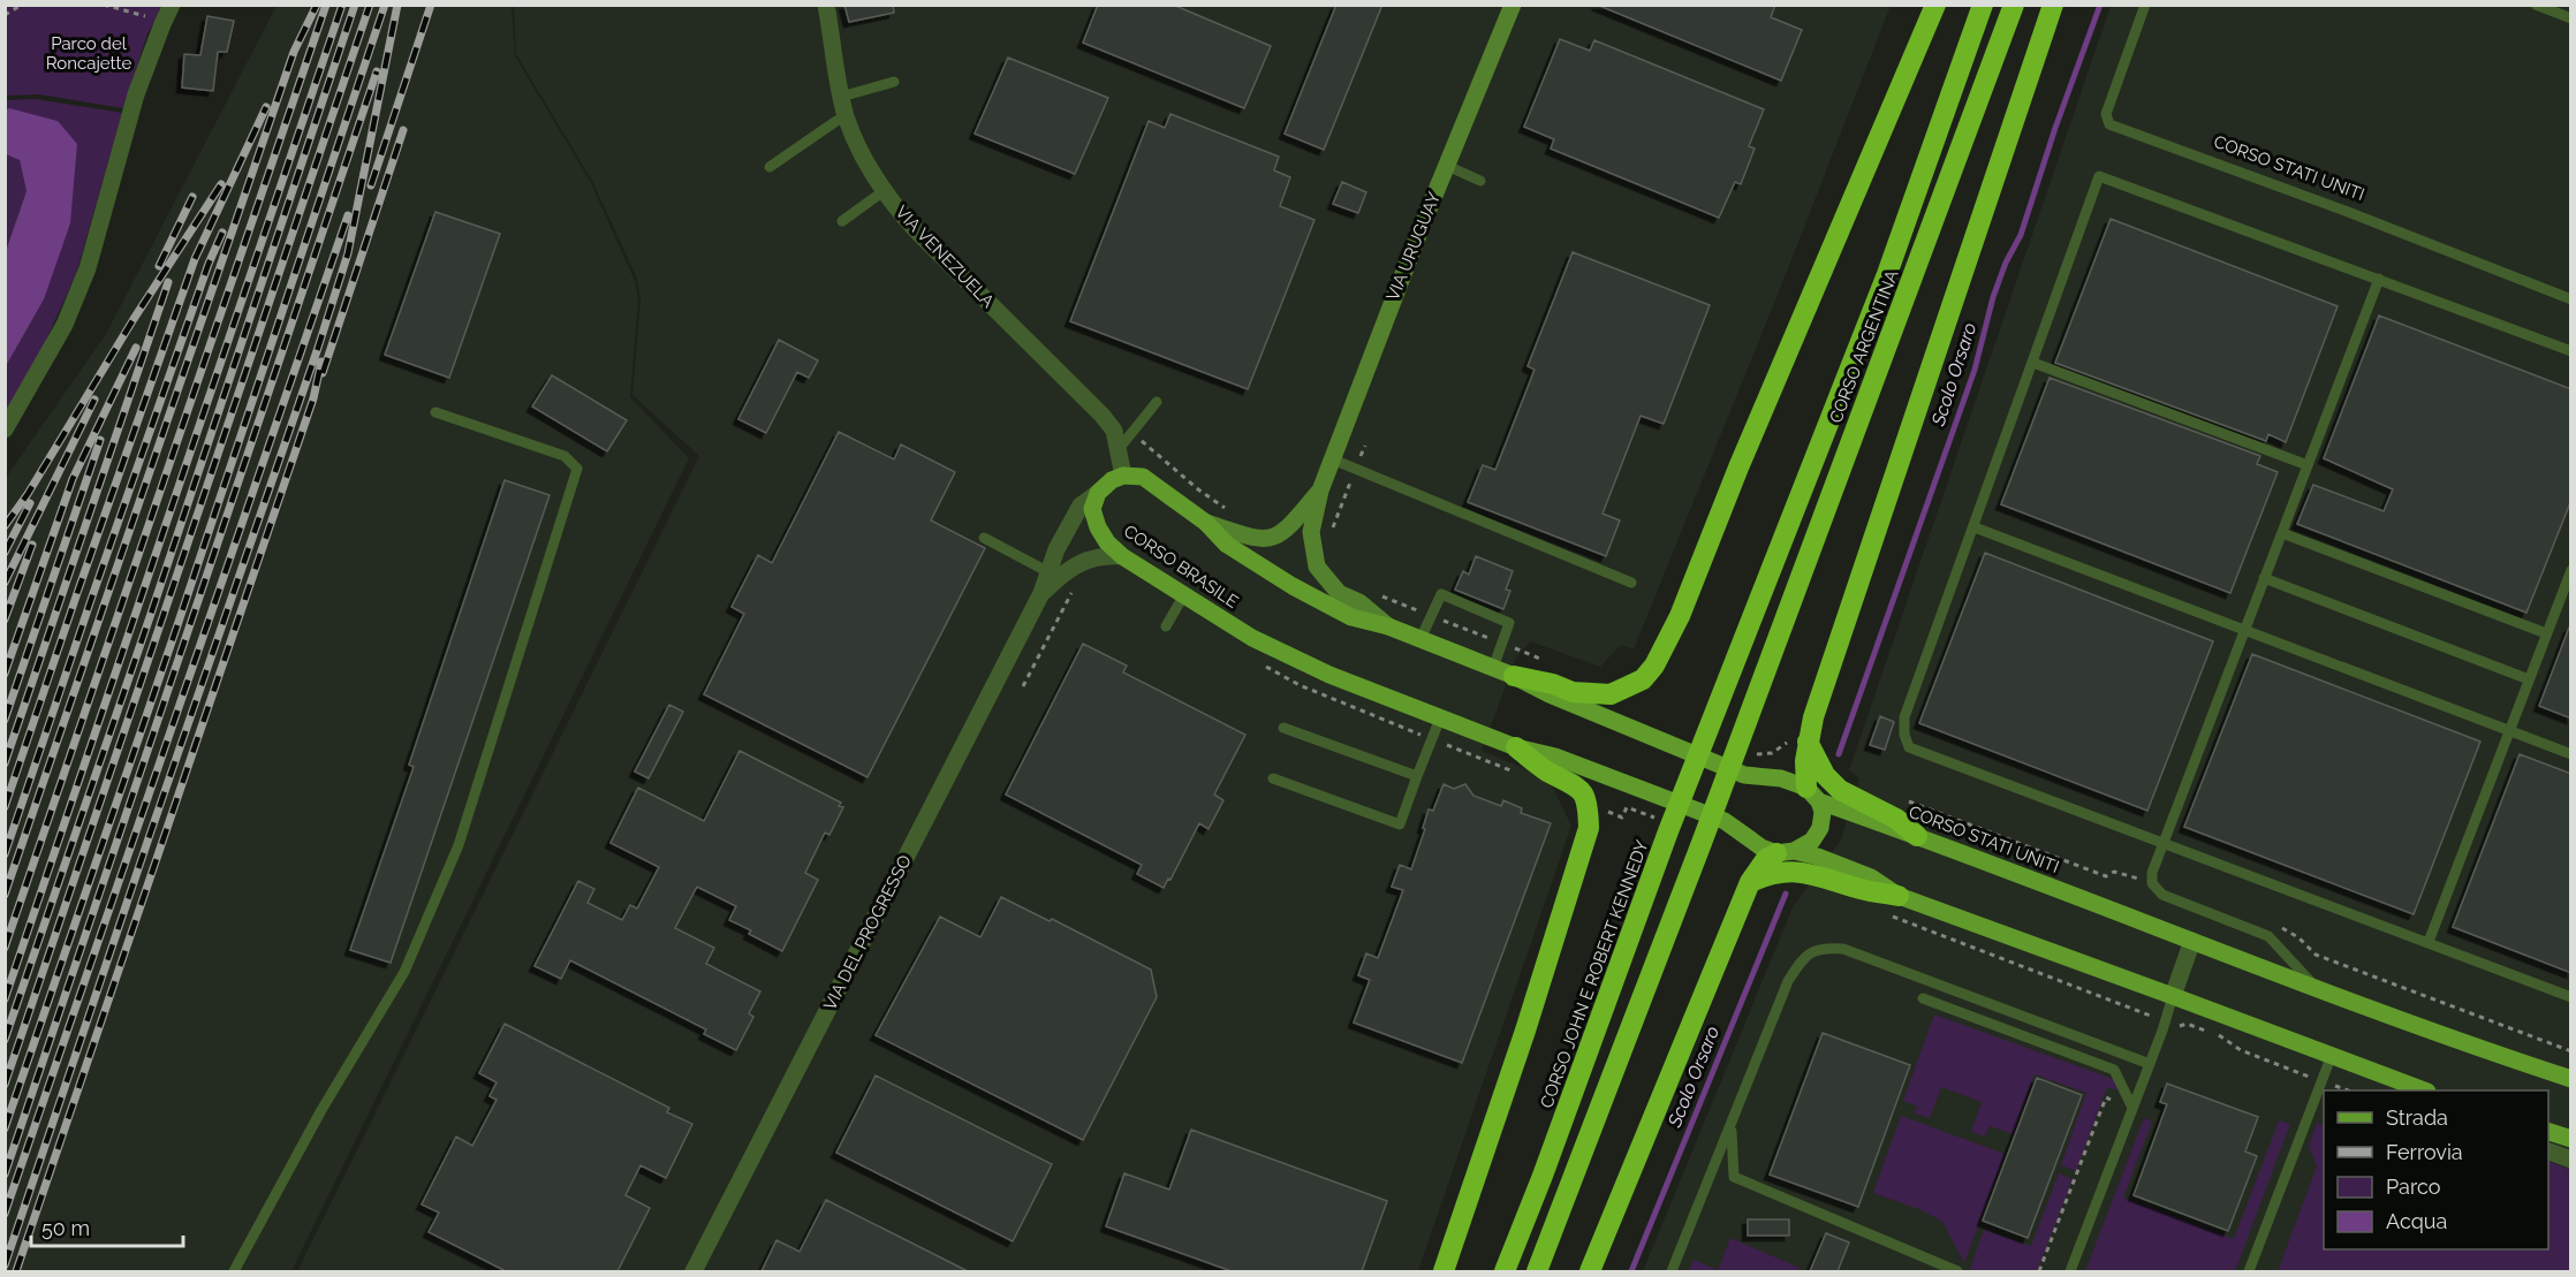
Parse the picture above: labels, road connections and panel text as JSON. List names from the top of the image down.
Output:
{
  "streets": {
    "highway": ["CORSO ARGENTINA", "CORSO JOHN E ROBERT KENNEDY"],
    "main road": ["CORSO STATI UNITI", "CORSO BRASILE"],
    "street": ["VIA URUGUAY", "VIA VENEZUELA", "VIA DEL PROGRESSO"]
  },
  "crossings": [
    ["CORSO ARGENTINA", "CORSO JOHN E ROBERT KENNEDY"],
    ["CORSO BRASILE", "VIA DEL PROGRESSO"]
  ],
  "water": ["Scolo Orsaro"],
  "parks": ["Parco del Roncajette"],
  "legend": [
    "Strada",
    "Ferrovia",
    "Parco",
    "Acqua"
  ],
  "scale_bar": "50 m"
}
